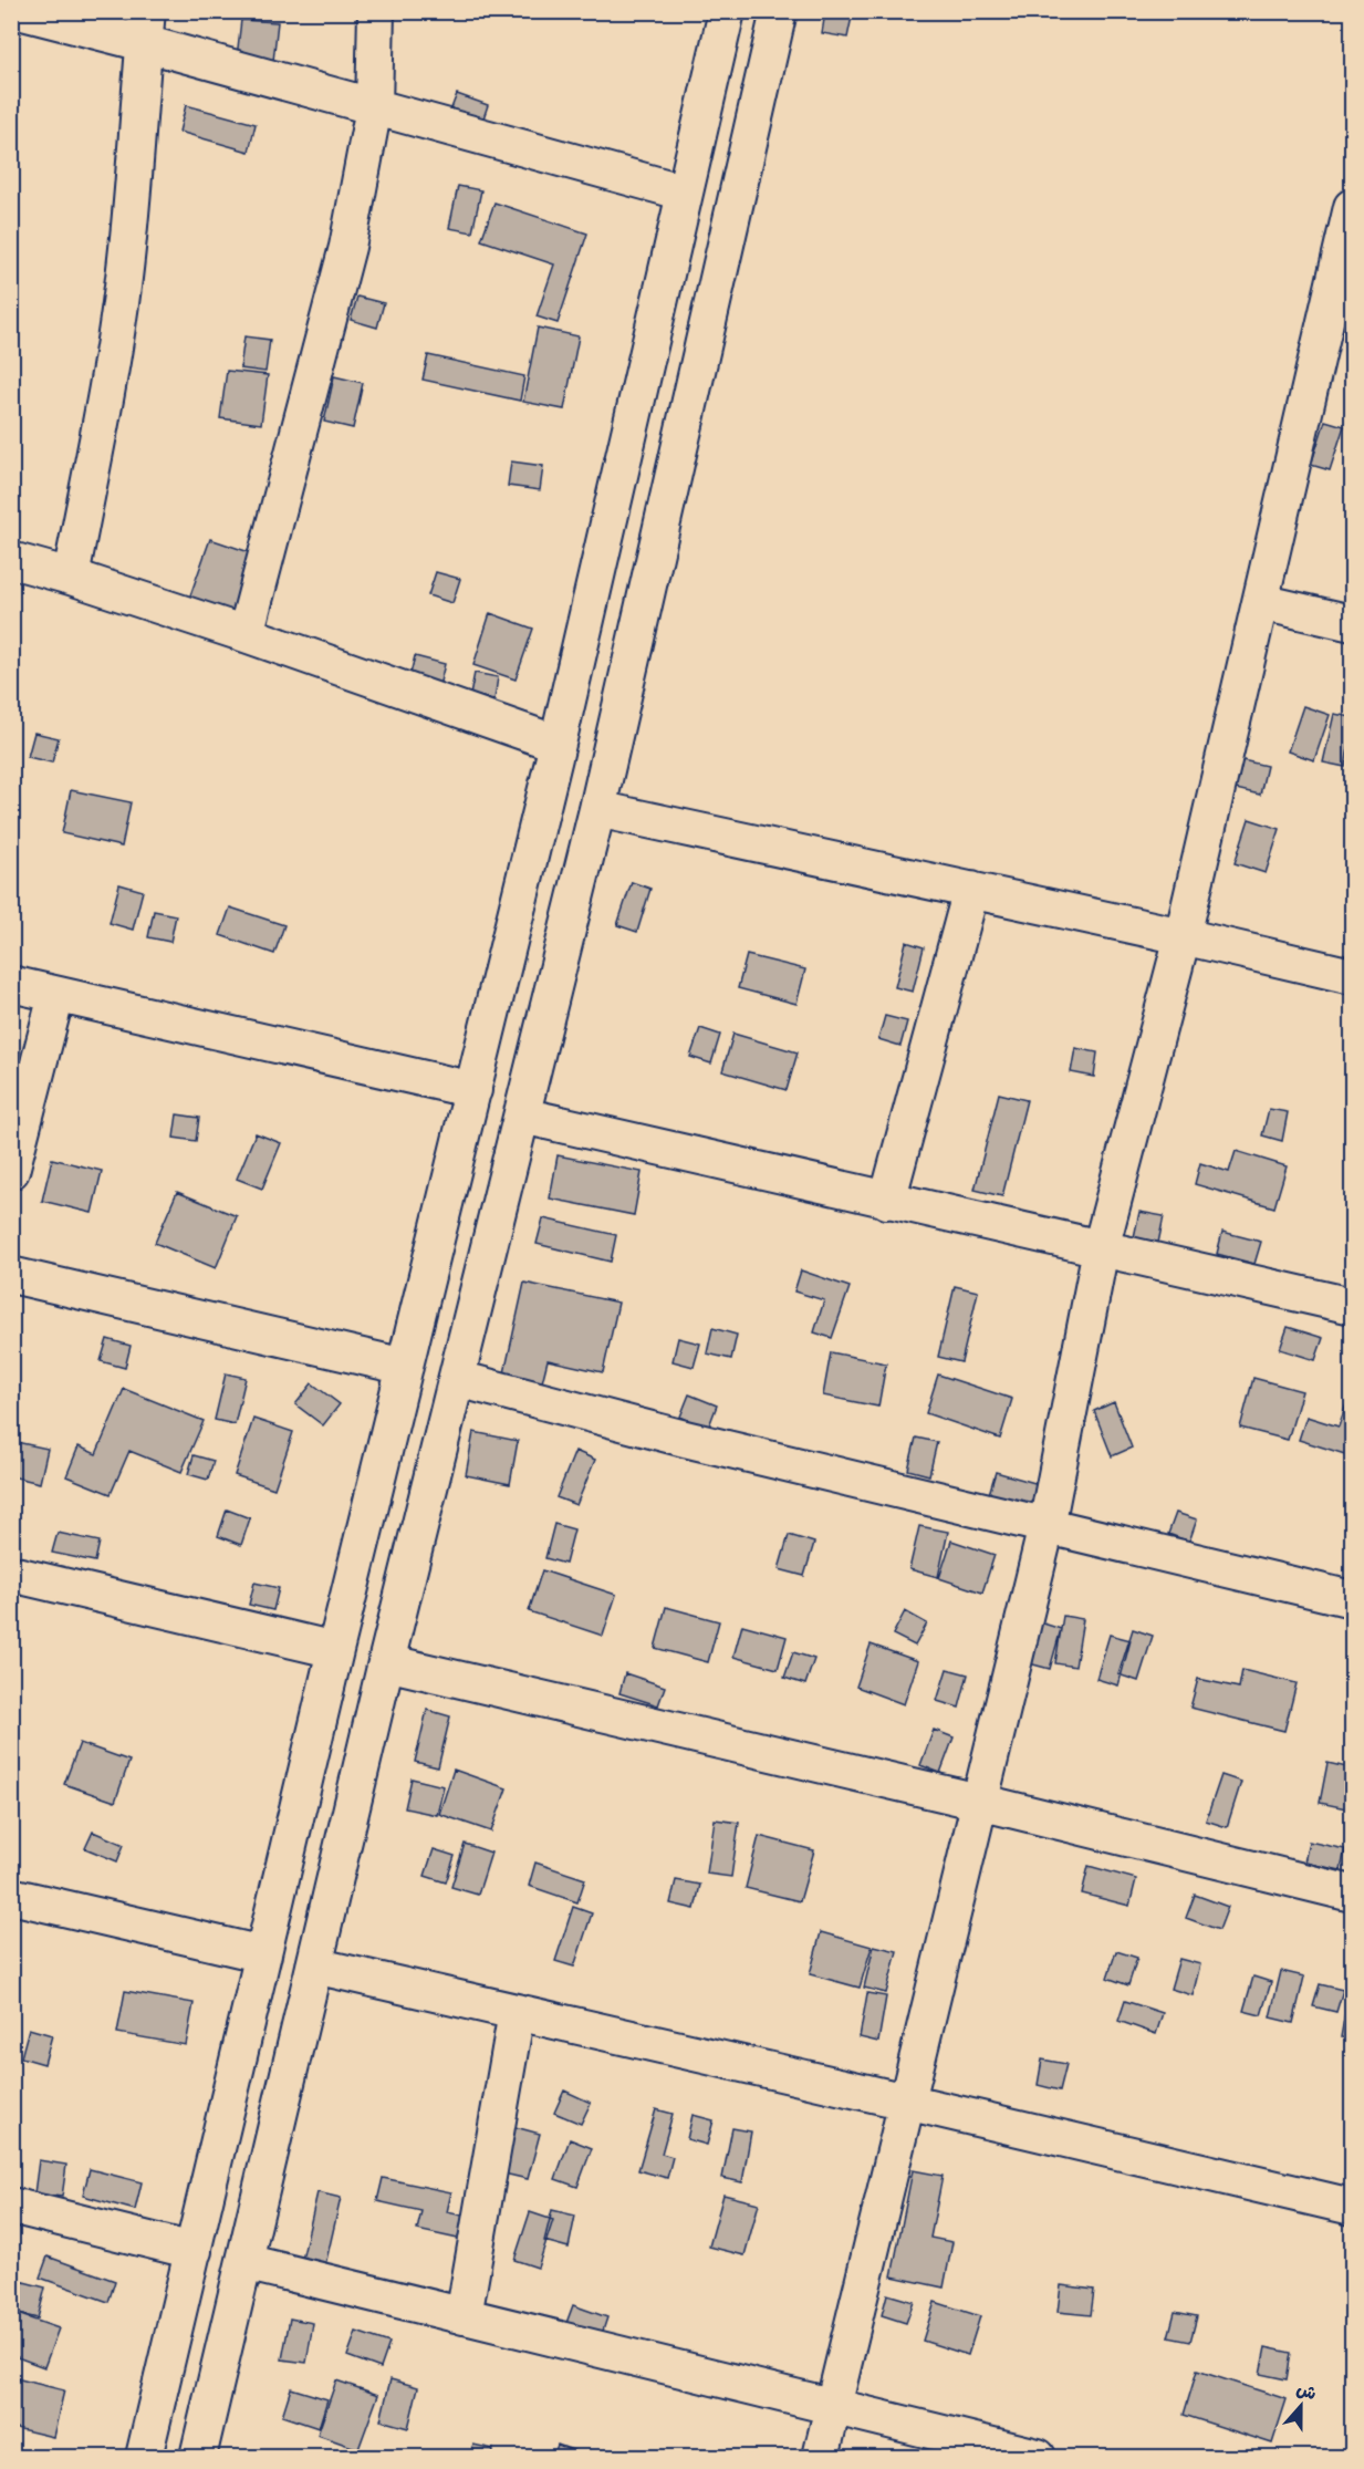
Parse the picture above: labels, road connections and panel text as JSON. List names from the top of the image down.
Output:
{
  "north": "top"
}
